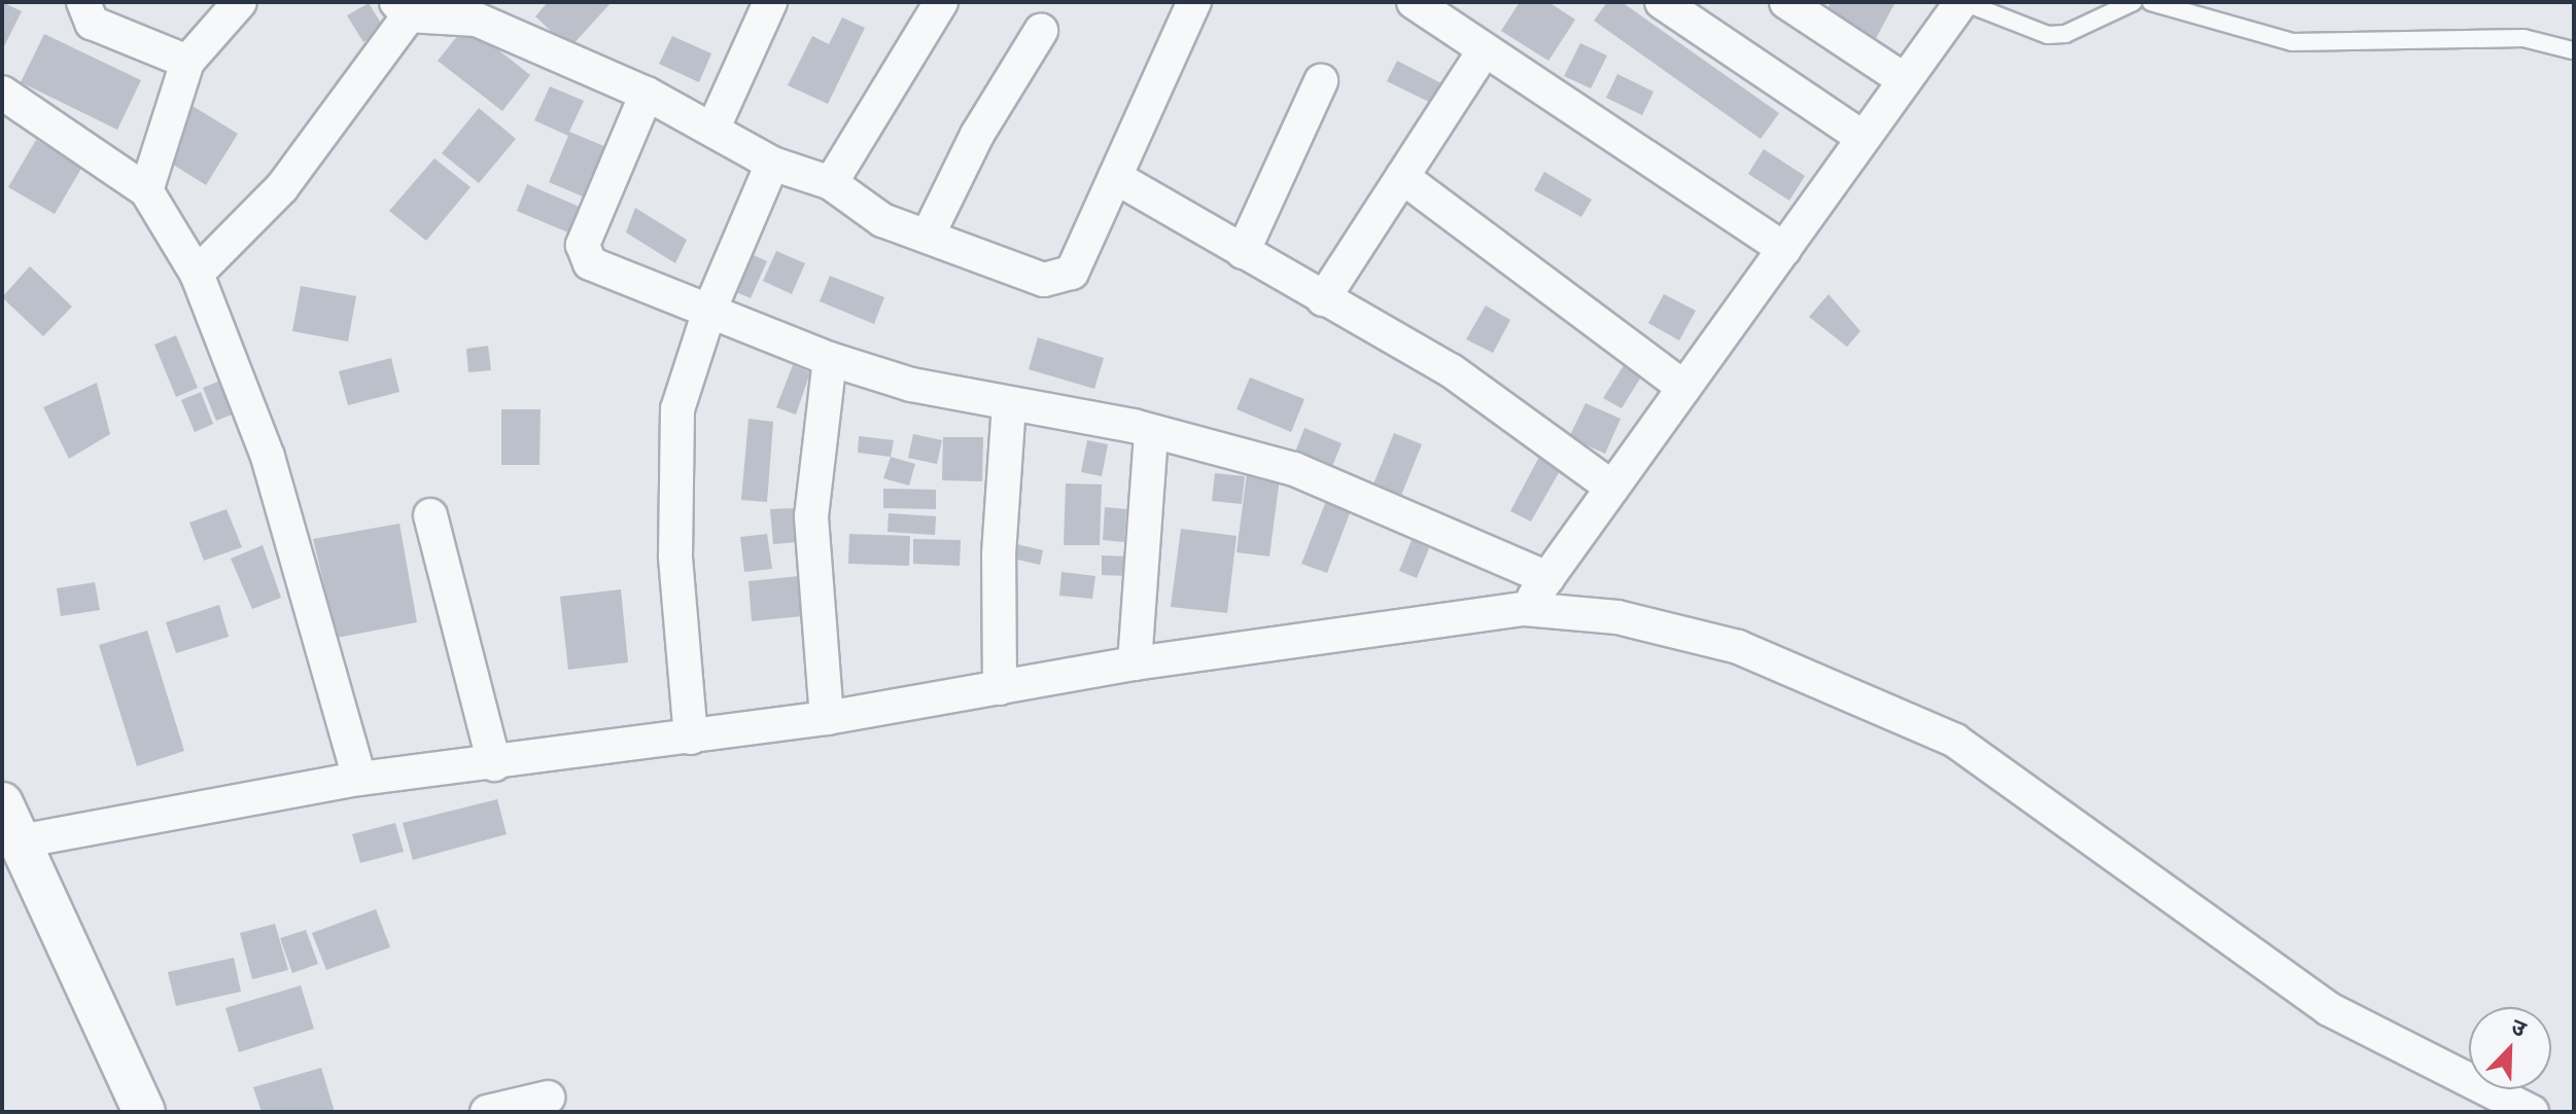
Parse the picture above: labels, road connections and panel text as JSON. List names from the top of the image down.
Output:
{
  "north": "top right"
}
